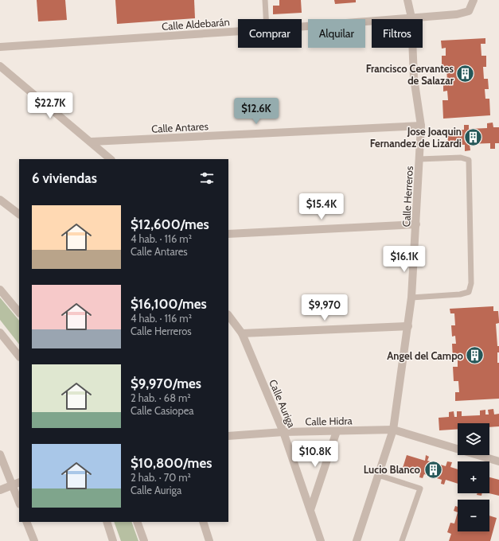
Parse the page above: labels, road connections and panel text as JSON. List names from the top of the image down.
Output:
{
  "streets": {
    "street": [
      "Calle Aldebarán",
      "Calle Antares",
      "Calle Herreros",
      "Calle Auriga",
      "Calle Hidra"
    ]
  },
  "crossings": [
    ["Calle Aldebarán", "Calle Herreros"],
    ["Calle Antares", "Calle Herreros"],
    ["Calle Herreros", "Calle Hidra"],
    ["Calle Auriga", "Calle Hidra"]
  ],
  "places": {
    "building": [
      "Francisco Cervantes de Salazar",
      "Jose Joaquin Fernandez de Lizardi",
      "Angel del Campo",
      "Lucio Blanco"
    ]
  },
  "page": {
    "chip": ["Comprar", "Alquilar", "Filtros"],
    "price": [
      "$22.7K",
      "$12.6K",
      "$15.4K",
      "$16.1K",
      "$9,970",
      "$10.8K"
    ],
    "heading": "6 viviendas",
    "list": [
      {
        "name": "$12,600/mes",
        "note": "4 hab. · 116 m² · Calle Antares"
      },
      {
        "name": "$16,100/mes",
        "note": "4 hab. · 116 m² · Calle Herreros"
      },
      {
        "name": "$9,970/mes",
        "note": "2 hab. · 68 m² · Calle Casiopea"
      },
      {
        "name": "$10,800/mes",
        "note": "2 hab. · 70 m² · Calle Auriga"
      }
    ],
    "map_buttons": ["+", "−"]
  }
}
